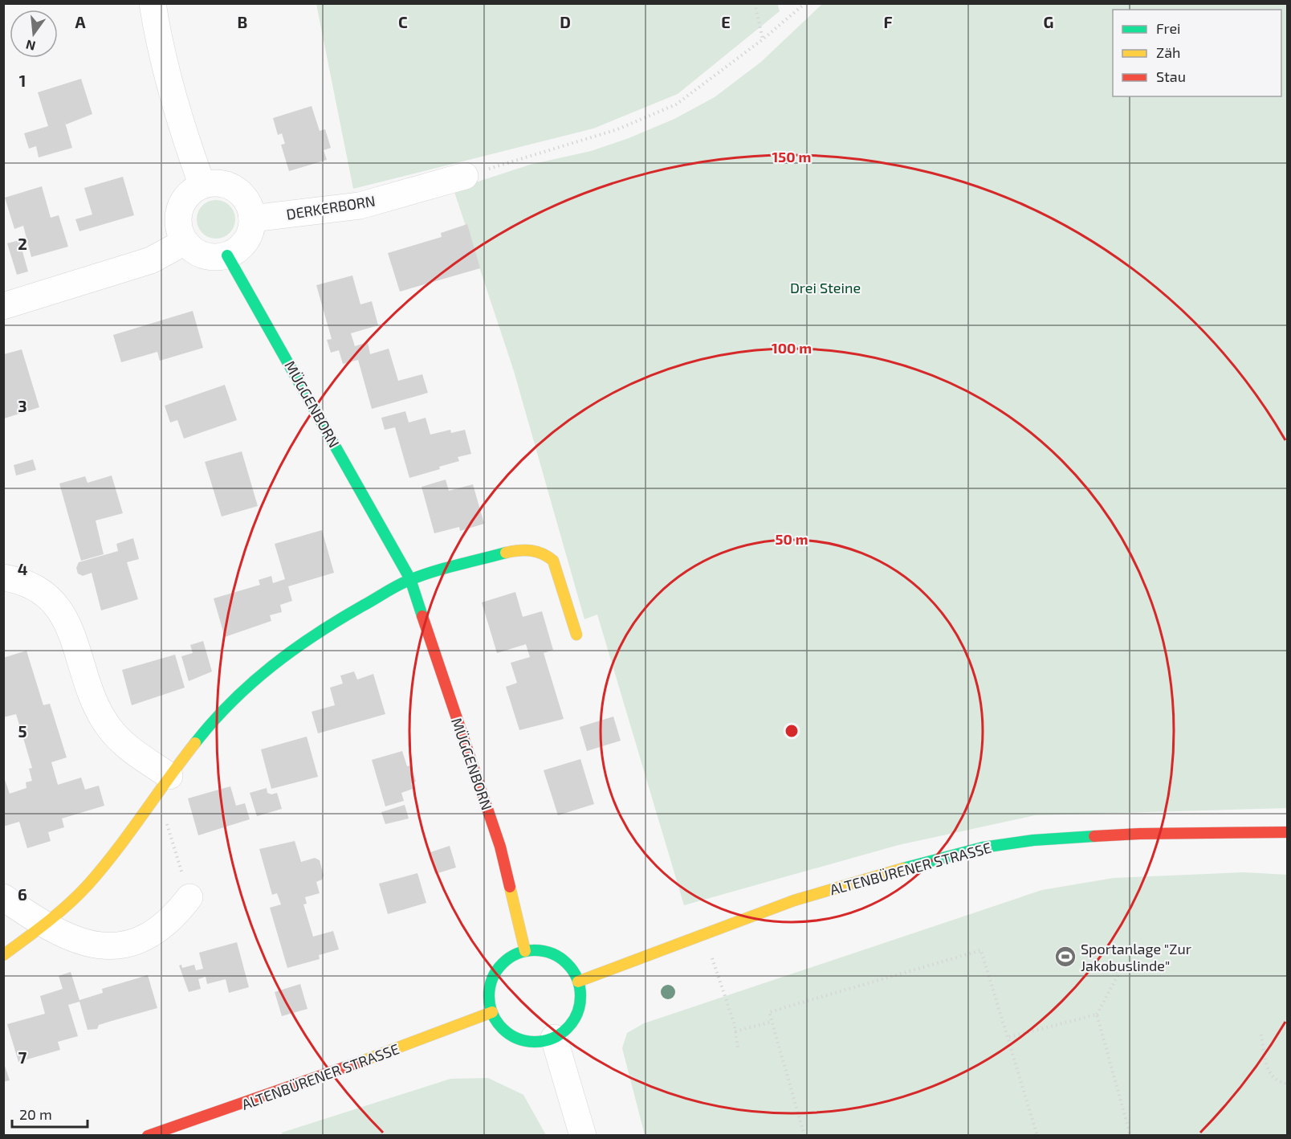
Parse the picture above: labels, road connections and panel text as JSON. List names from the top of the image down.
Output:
{
  "streets": {
    "street": ["DERKERBORN", "MÜGGENBORN", "ALTENBÜRENER STRASSE"]
  },
  "crossings": [
    ["DERKERBORN", "MÜGGENBORN"],
    ["MÜGGENBORN", "ALTENBÜRENER STRASSE"]
  ],
  "parks": ["Drei Steine"],
  "places": {
    "sports": ["Sportanlage \"Zur Jakobuslinde\""]
  },
  "legend": ["Frei", "Zäh", "Stau"],
  "scale_bar": "20 m",
  "north": "bottom",
  "grid": {
    "columns": [
      "A",
      "B",
      "C",
      "D",
      "E",
      "F",
      "G"
    ],
    "rows": [
      "1",
      "2",
      "3",
      "4",
      "5",
      "6",
      "7"
    ]
  },
  "rings": ["150 m", "100 m", "50 m"]
}
